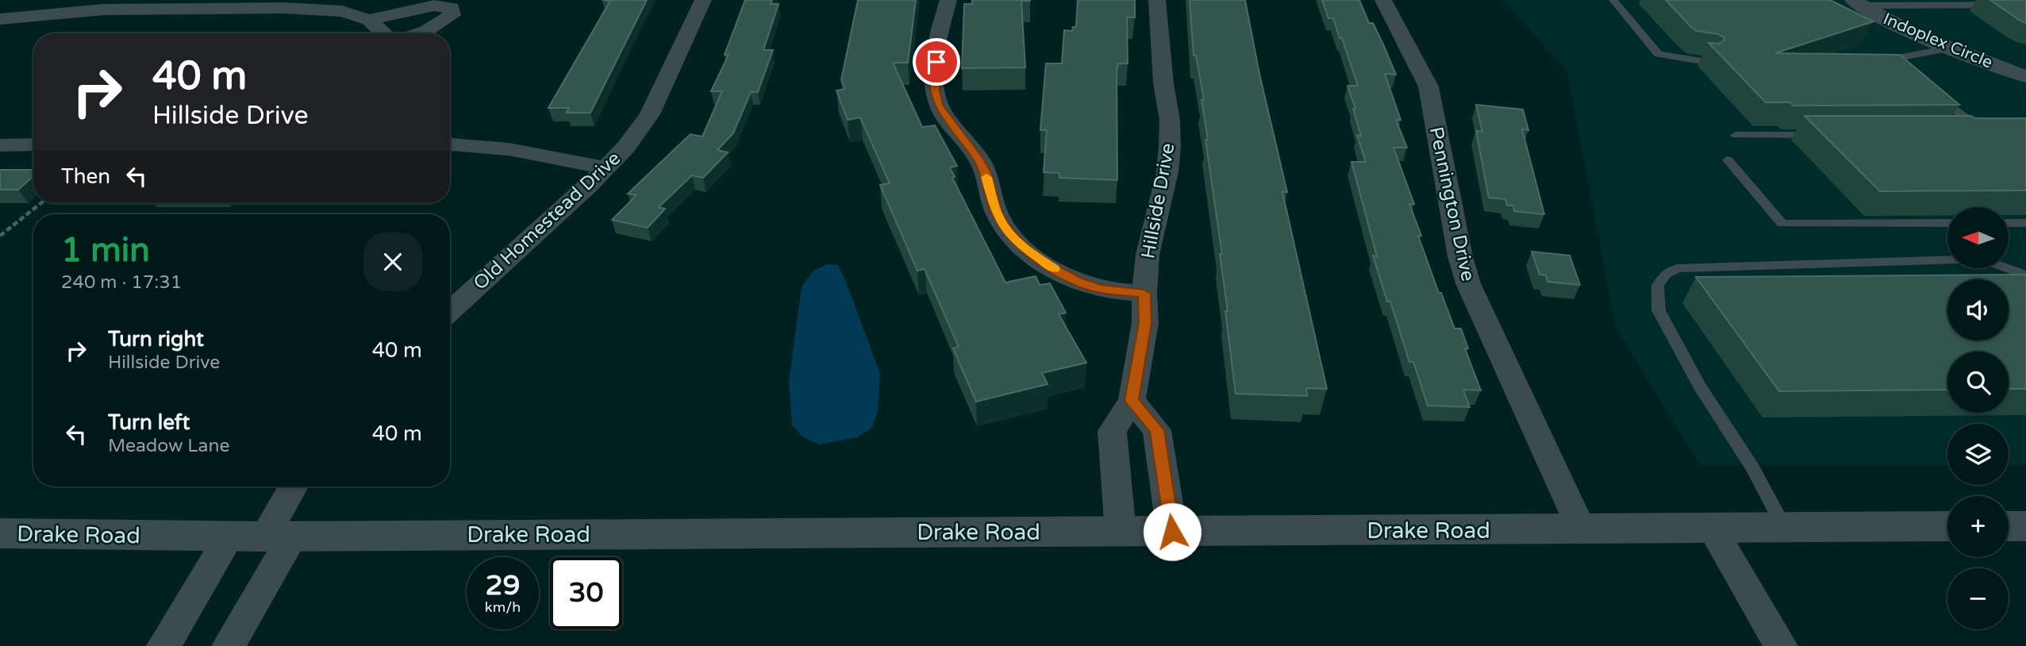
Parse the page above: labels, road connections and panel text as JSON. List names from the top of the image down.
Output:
{
  "streets": {
    "street": [
      "Indoplex Circle",
      "Hillside Drive",
      "Pennington Drive",
      "Old Homestead Drive",
      "Drake Road"
    ]
  },
  "crossings": [
    ["Hillside Drive", "Drake Road"],
    ["Pennington Drive", "Drake Road"]
  ],
  "north": "left",
  "page": {
    "turn": ["40 m", "Hillside Drive"],
    "then": "Then",
    "map_buttons": ["+", "−"],
    "heading": ["1 min", "240 m · 17:31"],
    "list": [
      {
        "name": "Turn right",
        "note": "Hillside Drive",
        "value": "40 m"
      },
      {
        "name": "Turn left",
        "note": "Meadow Lane",
        "value": "40 m"
      }
    ],
    "speed": "29 km/h",
    "limit": "30"
  }
}
